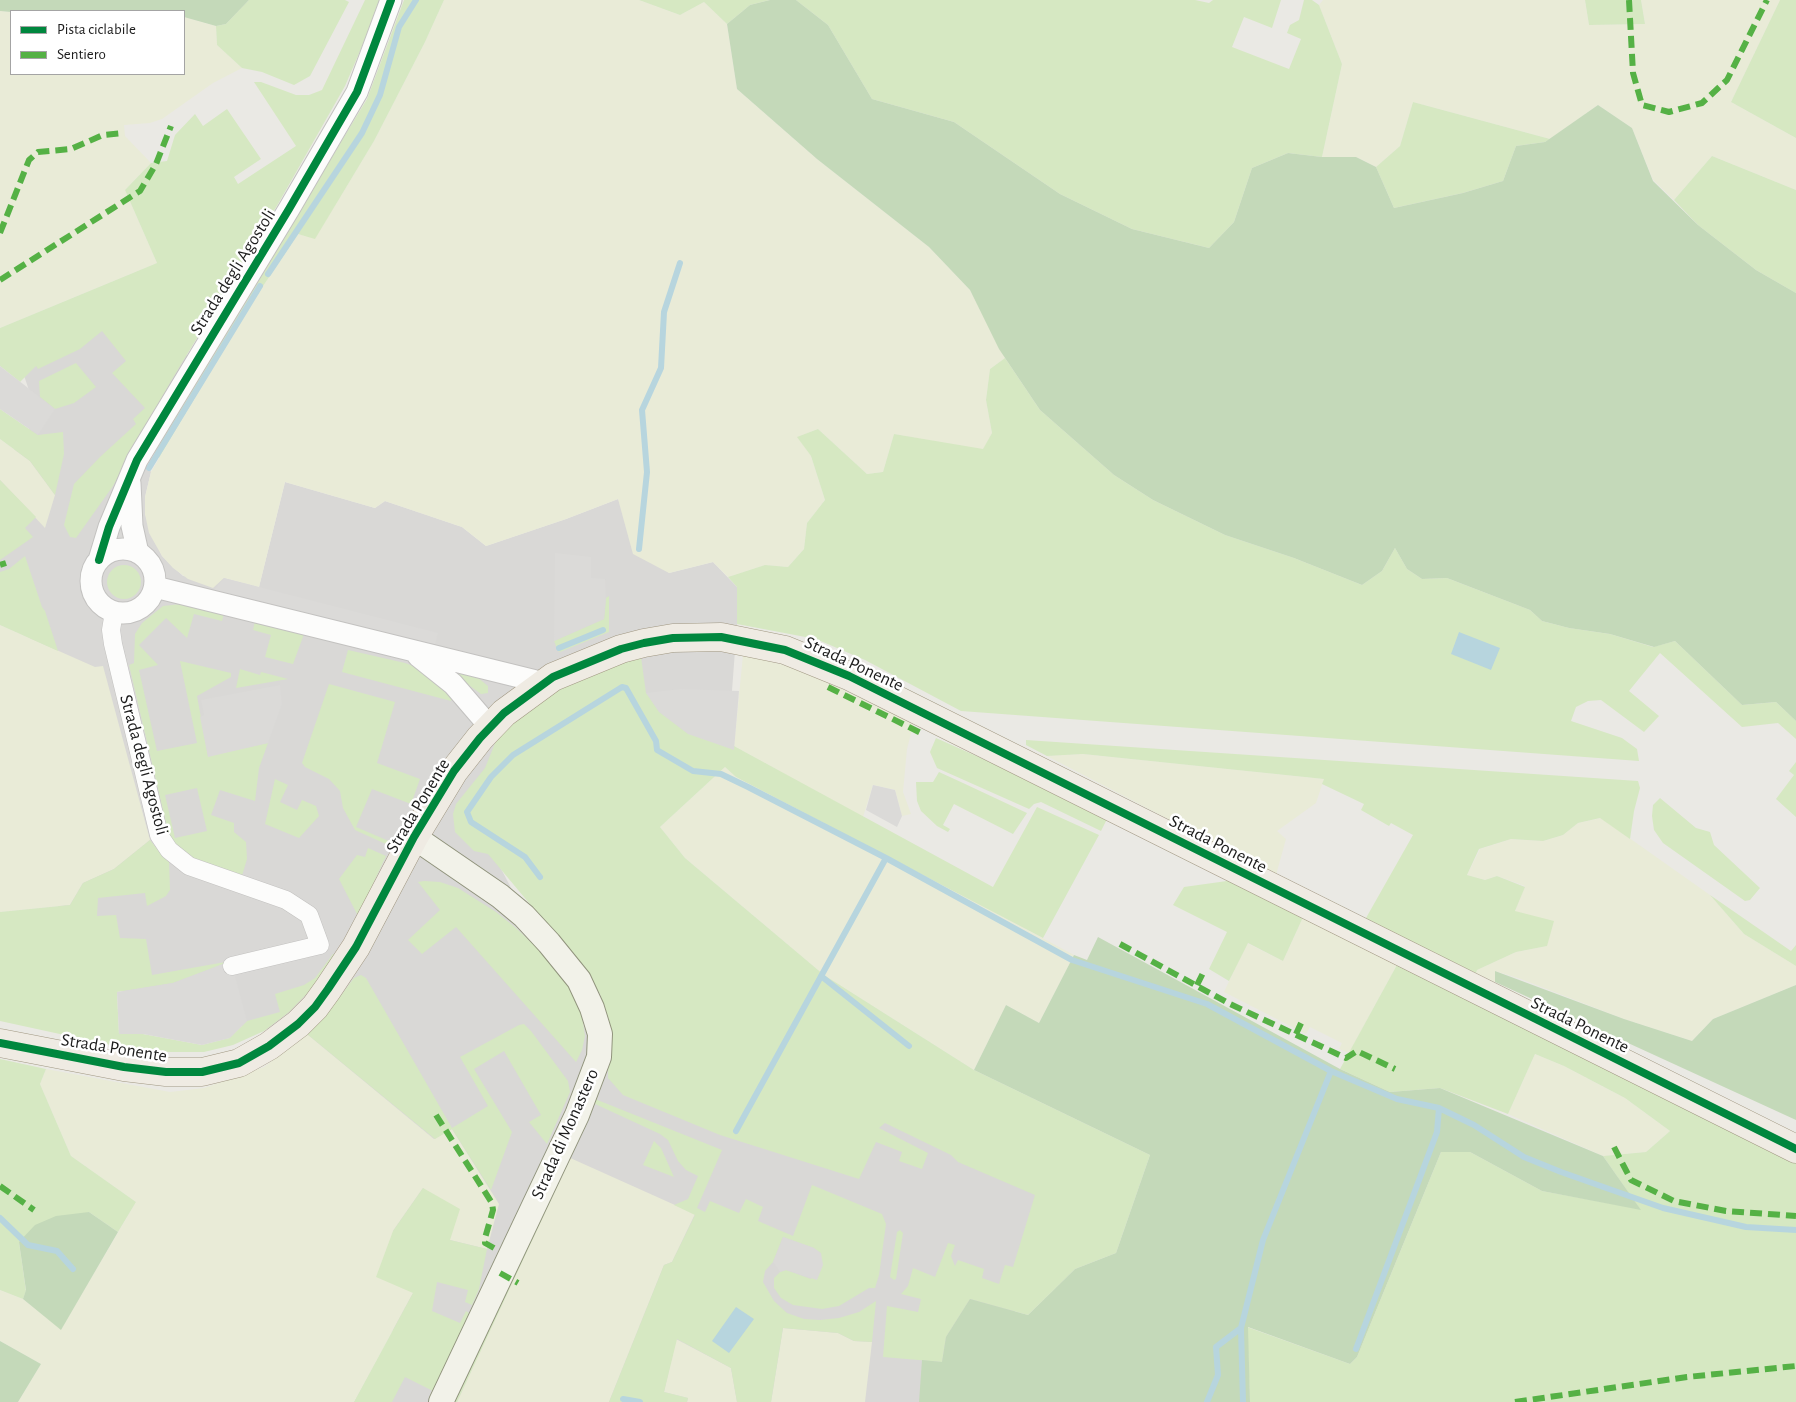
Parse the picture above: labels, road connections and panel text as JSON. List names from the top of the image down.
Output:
{
  "streets": {
    "main road": ["Strada Ponente", "Strada di Monastero"],
    "street": ["Strada degli Agostoli"]
  },
  "crossings": [
    ["Strada Ponente", "Strada di Monastero"]
  ],
  "legend": ["Pista ciclabile", "Sentiero"]
}
